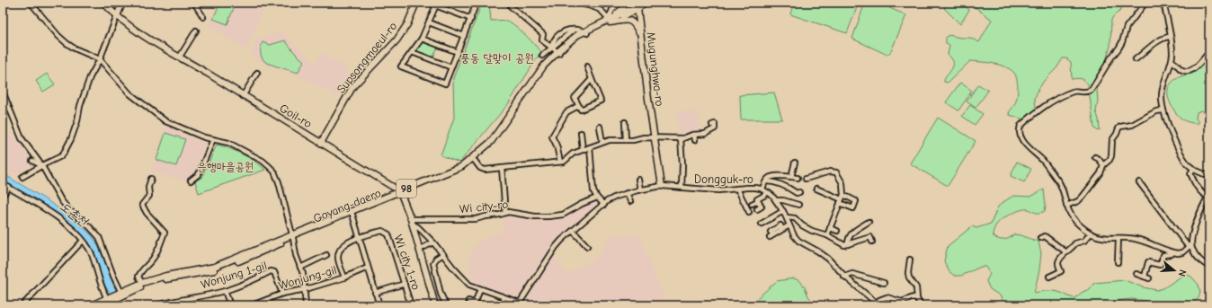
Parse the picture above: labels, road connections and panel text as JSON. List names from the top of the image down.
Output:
{
  "streets": {
    "main road": [
      "Supsongmaeul-ro",
      "Mugunghwa-ro",
      "Goil-ro",
      "98",
      "Goyang-daero"
    ],
    "street": [
      "Dongguk-ro",
      "Wi city-ro",
      "Wi city 1-ro",
      "Wonjung 1-gil",
      "Wonjung-gil"
    ]
  },
  "crossings": [
    ["Supsongmaeul-ro", "Goil-ro"],
    ["Mugunghwa-ro", "Dongguk-ro"],
    ["Mugunghwa-ro", "Goyang-daero"],
    ["Goil-ro", "Goyang-daero"],
    ["Dongguk-ro", "Wi city-ro"],
    ["Wi city 1-ro", "Wonjung-gil"],
    ["Wonjung 1-gil", "Wonjung-gil"]
  ],
  "water": ["도촌천"],
  "parks": ["풍동 달맞이 공원", "은행마을공원"],
  "north": "right"
}
